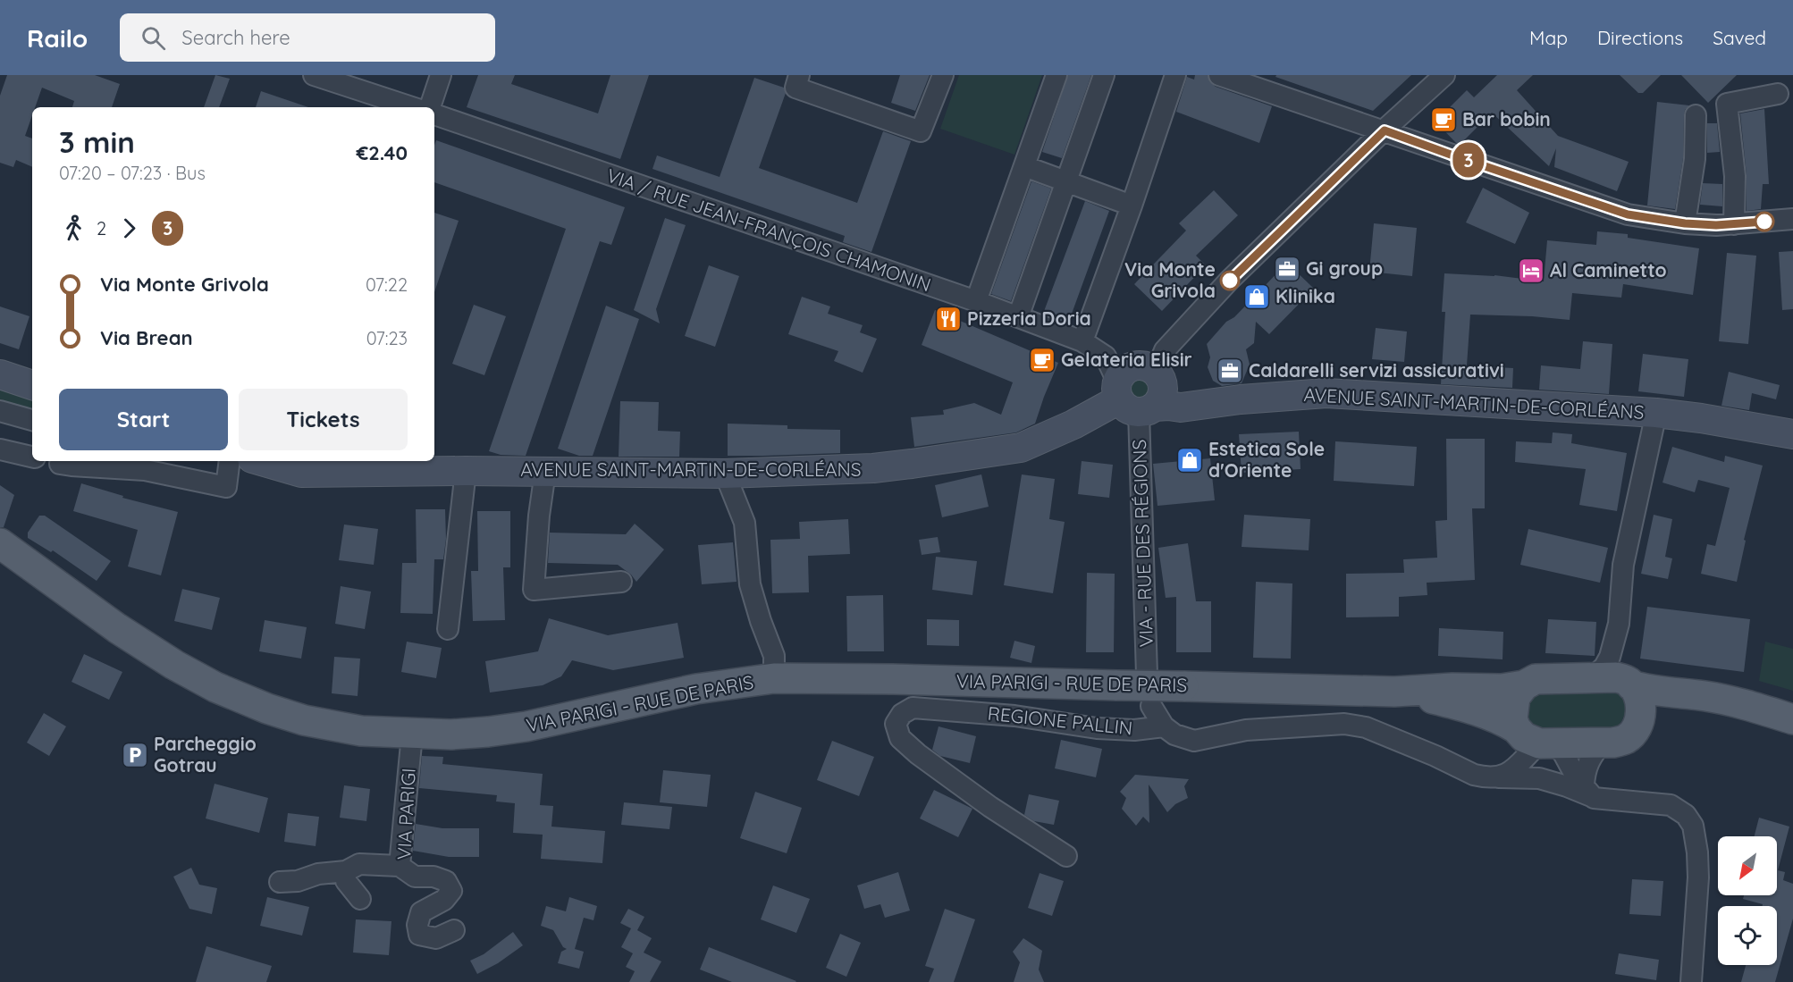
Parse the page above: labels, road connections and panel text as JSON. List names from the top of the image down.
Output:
{
  "streets": {
    "main road": ["VIA PARIGI - RUE DE PARIS"],
    "street": [
      "VIA / RUE JEAN-FRANÇOIS CHAMONIN",
      "AVENUE SAINT-MARTIN-DE-CORLÉANS",
      "VIA - RUE DES RÉGIONS",
      "REGIONE PALLIN",
      "VIA PARIGI"
    ]
  },
  "crossings": [
    ["VIA / RUE JEAN-FRANÇOIS CHAMONIN", "AVENUE SAINT-MARTIN-DE-CORLÉANS"],
    ["VIA / RUE JEAN-FRANÇOIS CHAMONIN", "VIA - RUE DES RÉGIONS"],
    ["AVENUE SAINT-MARTIN-DE-CORLÉANS", "VIA - RUE DES RÉGIONS"],
    ["VIA PARIGI - RUE DE PARIS", "VIA PARIGI"]
  ],
  "places": {
    "cafe": ["Bar bobin", "Gelateria Elisir"],
    "office": ["Gi group", "Caldarelli servizi assicurativi"],
    "hotel": ["Al Caminetto"],
    "other": ["Via Monte Grivola"],
    "shop": ["Klinika", "Estetica Sole d'Oriente"],
    "restaurant": ["Pizzeria Doria"],
    "parking": ["Parcheggio Gotrau"]
  },
  "lines": ["bus line 3"],
  "north": "bottom left",
  "page": {
    "header": "Railo",
    "search": "Search here",
    "nav": ["Map", "Directions", "Saved"],
    "on_map": "3",
    "heading": ["3 min", "07:20 – 07:23 · Bus", "€2.40"],
    "legs": ["2", "3"],
    "list": [
      {
        "name": "Via Monte Grivola",
        "value": "07:22"
      },
      {
        "name": "Via Brean",
        "value": "07:23"
      }
    ],
    "buttons": ["Start", "Tickets"]
  }
}
